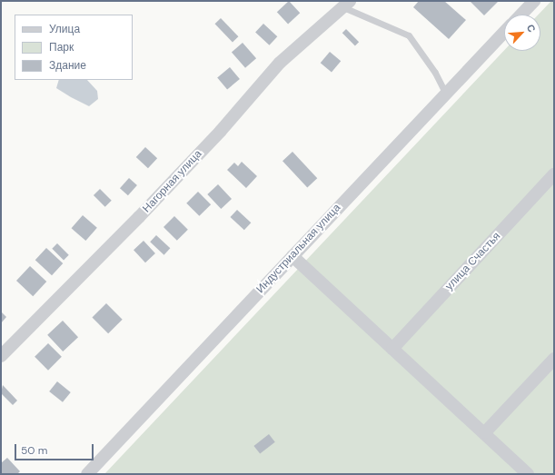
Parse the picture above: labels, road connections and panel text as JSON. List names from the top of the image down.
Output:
{
  "streets": {
    "street": ["Нагорная улица", "Индустриальная улица", "улица Счастья"]
  },
  "legend": ["Улица", "Парк", "Здание"],
  "scale_bar": "50 m",
  "north": "top right"
}
